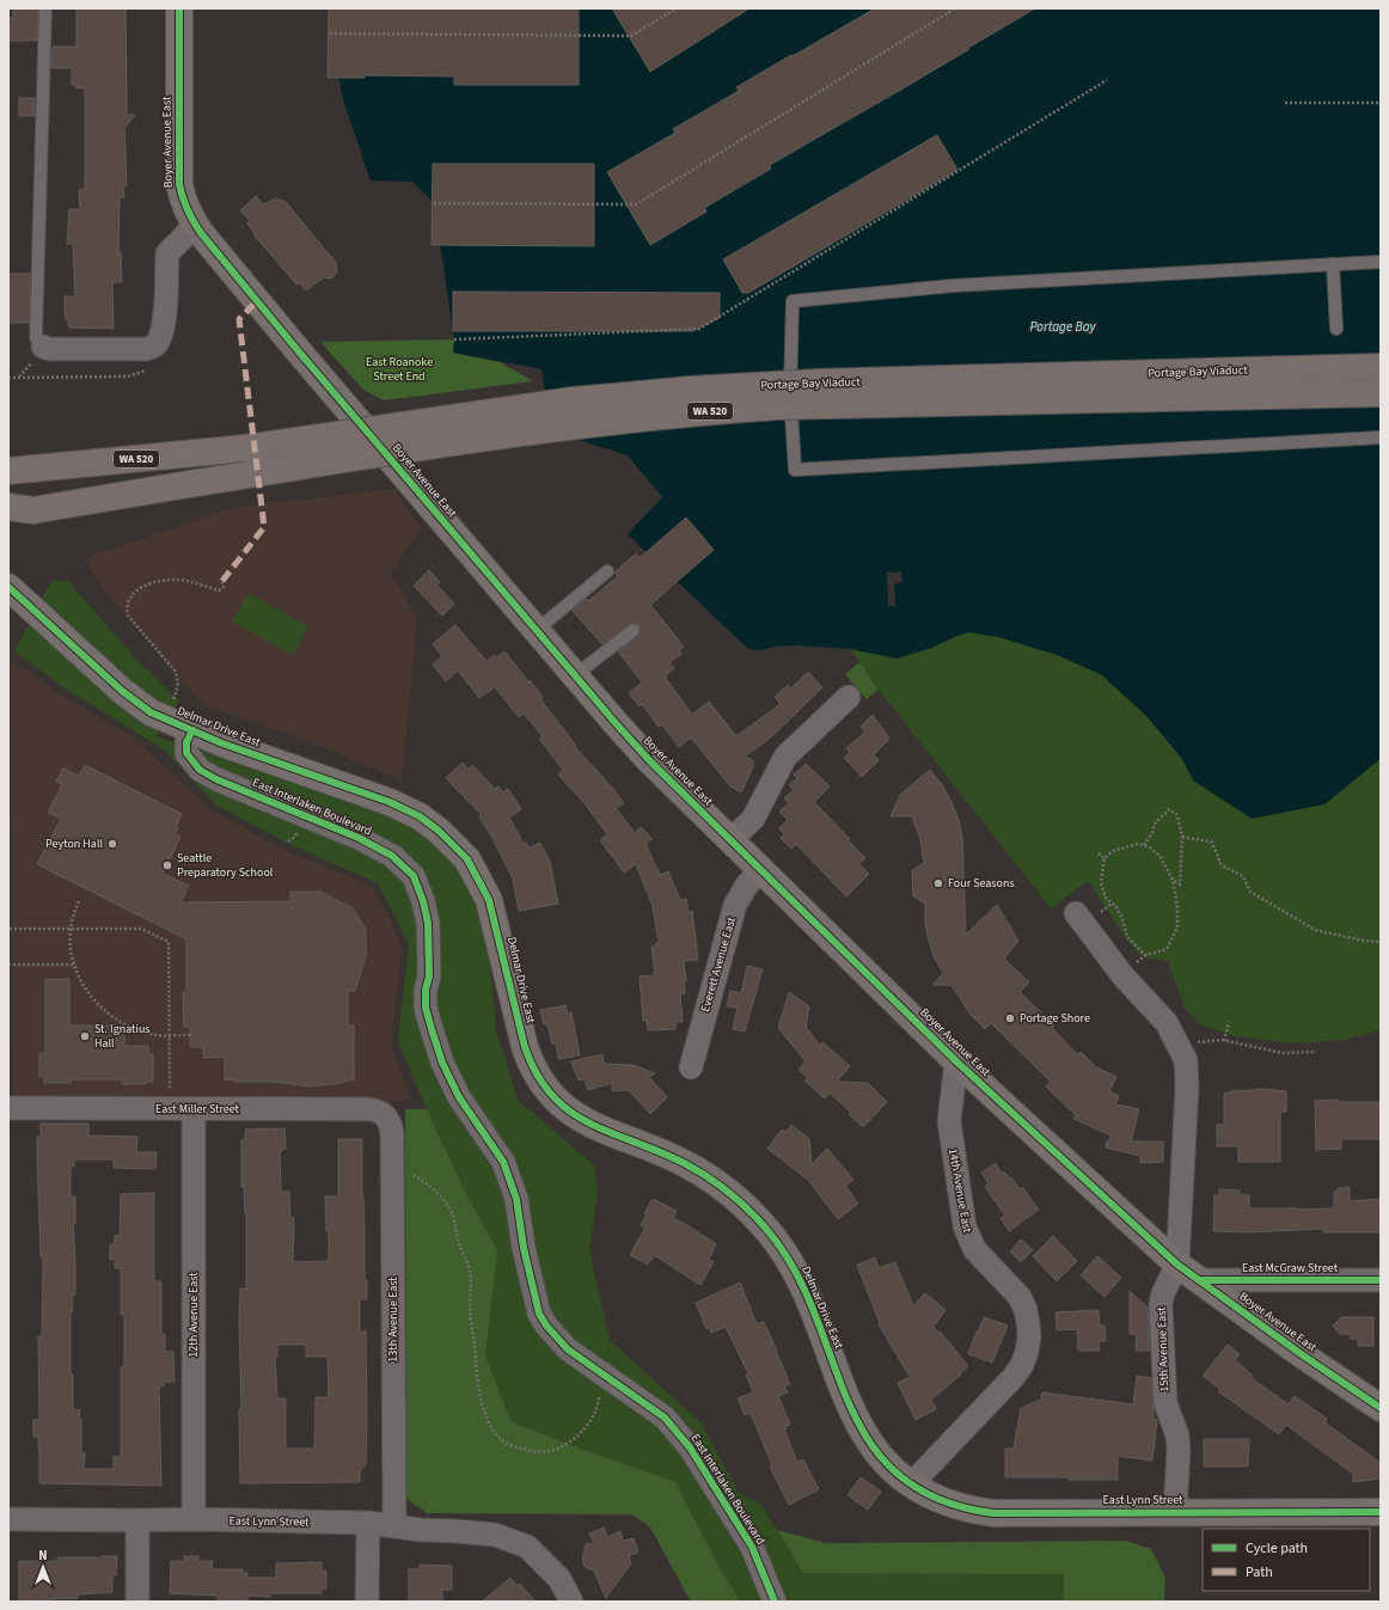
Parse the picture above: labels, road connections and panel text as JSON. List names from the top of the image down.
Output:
{
  "streets": {
    "highway": ["Portage Bay Viaduct", "WA 520"],
    "street": [
      "Boyer Avenue East",
      "Delmar Drive East",
      "East Interlaken Boulevard",
      "Everett Avenue East",
      "East Miller Street",
      "14th Avenue East",
      "East McGraw Street",
      "12th Avenue East",
      "13th Avenue East",
      "15th Avenue East",
      "East Lynn Street"
    ]
  },
  "crossings": [
    ["Boyer Avenue East", "Everett Avenue East"],
    ["Boyer Avenue East", "14th Avenue East"],
    ["Boyer Avenue East", "East McGraw Street"],
    ["Boyer Avenue East", "15th Avenue East"],
    ["Delmar Drive East", "East Interlaken Boulevard"],
    ["Delmar Drive East", "14th Avenue East"],
    ["Delmar Drive East", "East Lynn Street"],
    ["East Miller Street", "12th Avenue East"],
    ["East Miller Street", "13th Avenue East"],
    ["14th Avenue East", "East Lynn Street"],
    ["12th Avenue East", "East Lynn Street"],
    ["13th Avenue East", "East Lynn Street"],
    ["15th Avenue East", "East Lynn Street"]
  ],
  "water": ["Portage Bay"],
  "parks": ["East Roanoke Street End"],
  "places": [
    "Peyton Hall",
    "Seattle Preparatory School",
    "Four Seasons",
    "Portage Shore",
    "St. Ignatius Hall"
  ],
  "legend": ["Cycle path", "Path"],
  "north": "top"
}
